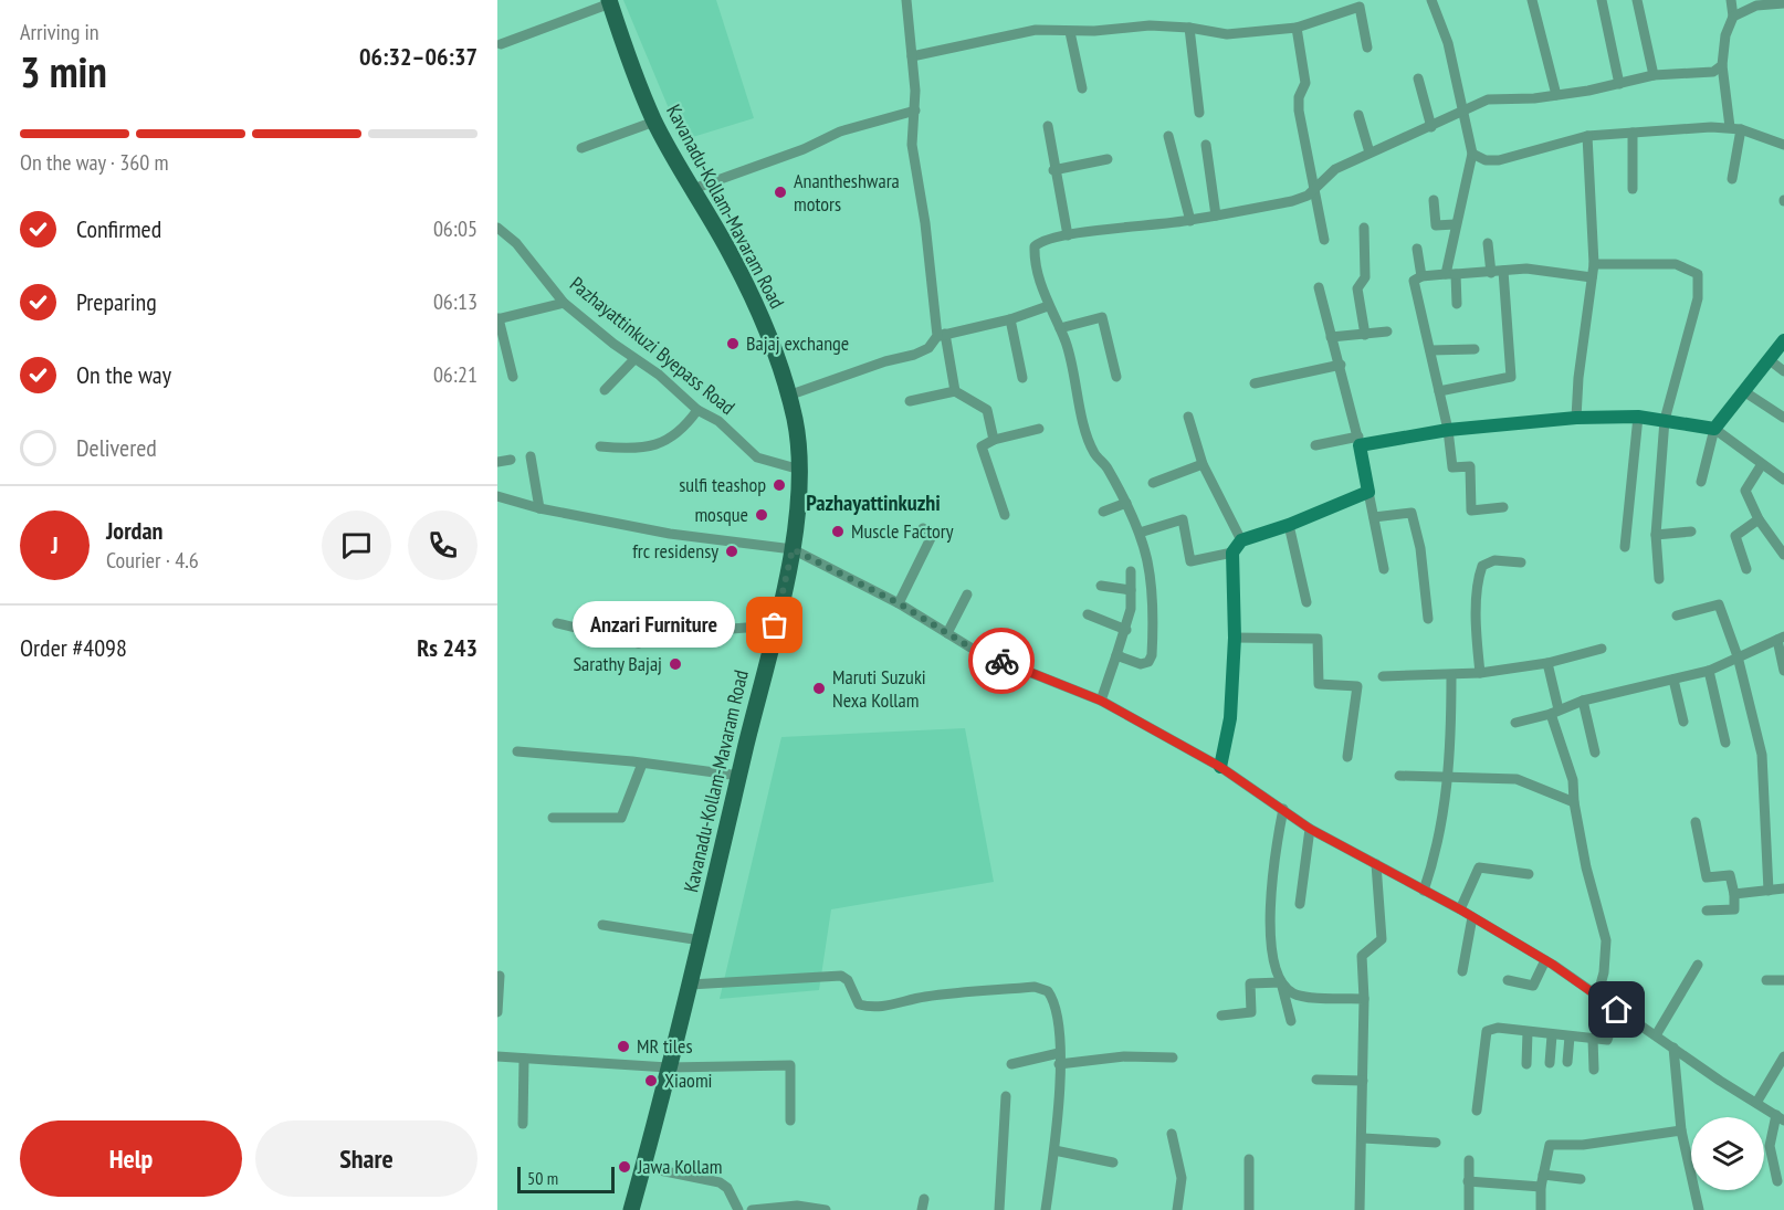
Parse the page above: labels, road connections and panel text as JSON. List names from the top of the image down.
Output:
{
  "streets": {
    "main road": ["Kavanadu-Kollam-Mavaram Road"],
    "street": ["Pazhayattinkuzi Byepass Road"]
  },
  "crossings": [
    ["Kavanadu-Kollam-Mavaram Road", "Pazhayattinkuzi Byepass Road"]
  ],
  "districts": ["Pazhayattinkuzhi"],
  "places": [
    "Anantheshwara motors",
    "Bajaj exchange",
    "sulfi teashop",
    "mosque",
    "Muscle Factory",
    "frc residensy",
    "Anzari Furniture",
    "Sarathy Bajaj",
    "Maruti Suzuki Nexa Kollam",
    "MR tiles",
    "Xiaomi",
    "Jawa Kollam"
  ],
  "scale_bar": "50 m",
  "page": {
    "heading": ["3 min", "Arriving in", "06:32–06:37"],
    "panel": [
      "Jordan",
      "Courier · 4.6",
      "Order #4098",
      "Rs 243"
    ],
    "bar": "On the way · 360 m",
    "list": [
      ["Confirmed", "06:05"],
      ["Preparing", "06:13"],
      ["On the way", "06:21"],
      "Delivered"
    ],
    "round": "J",
    "bubble": "Anzari Furniture",
    "buttons": ["Help", "Share"],
    "scale": "50 m"
  }
}
